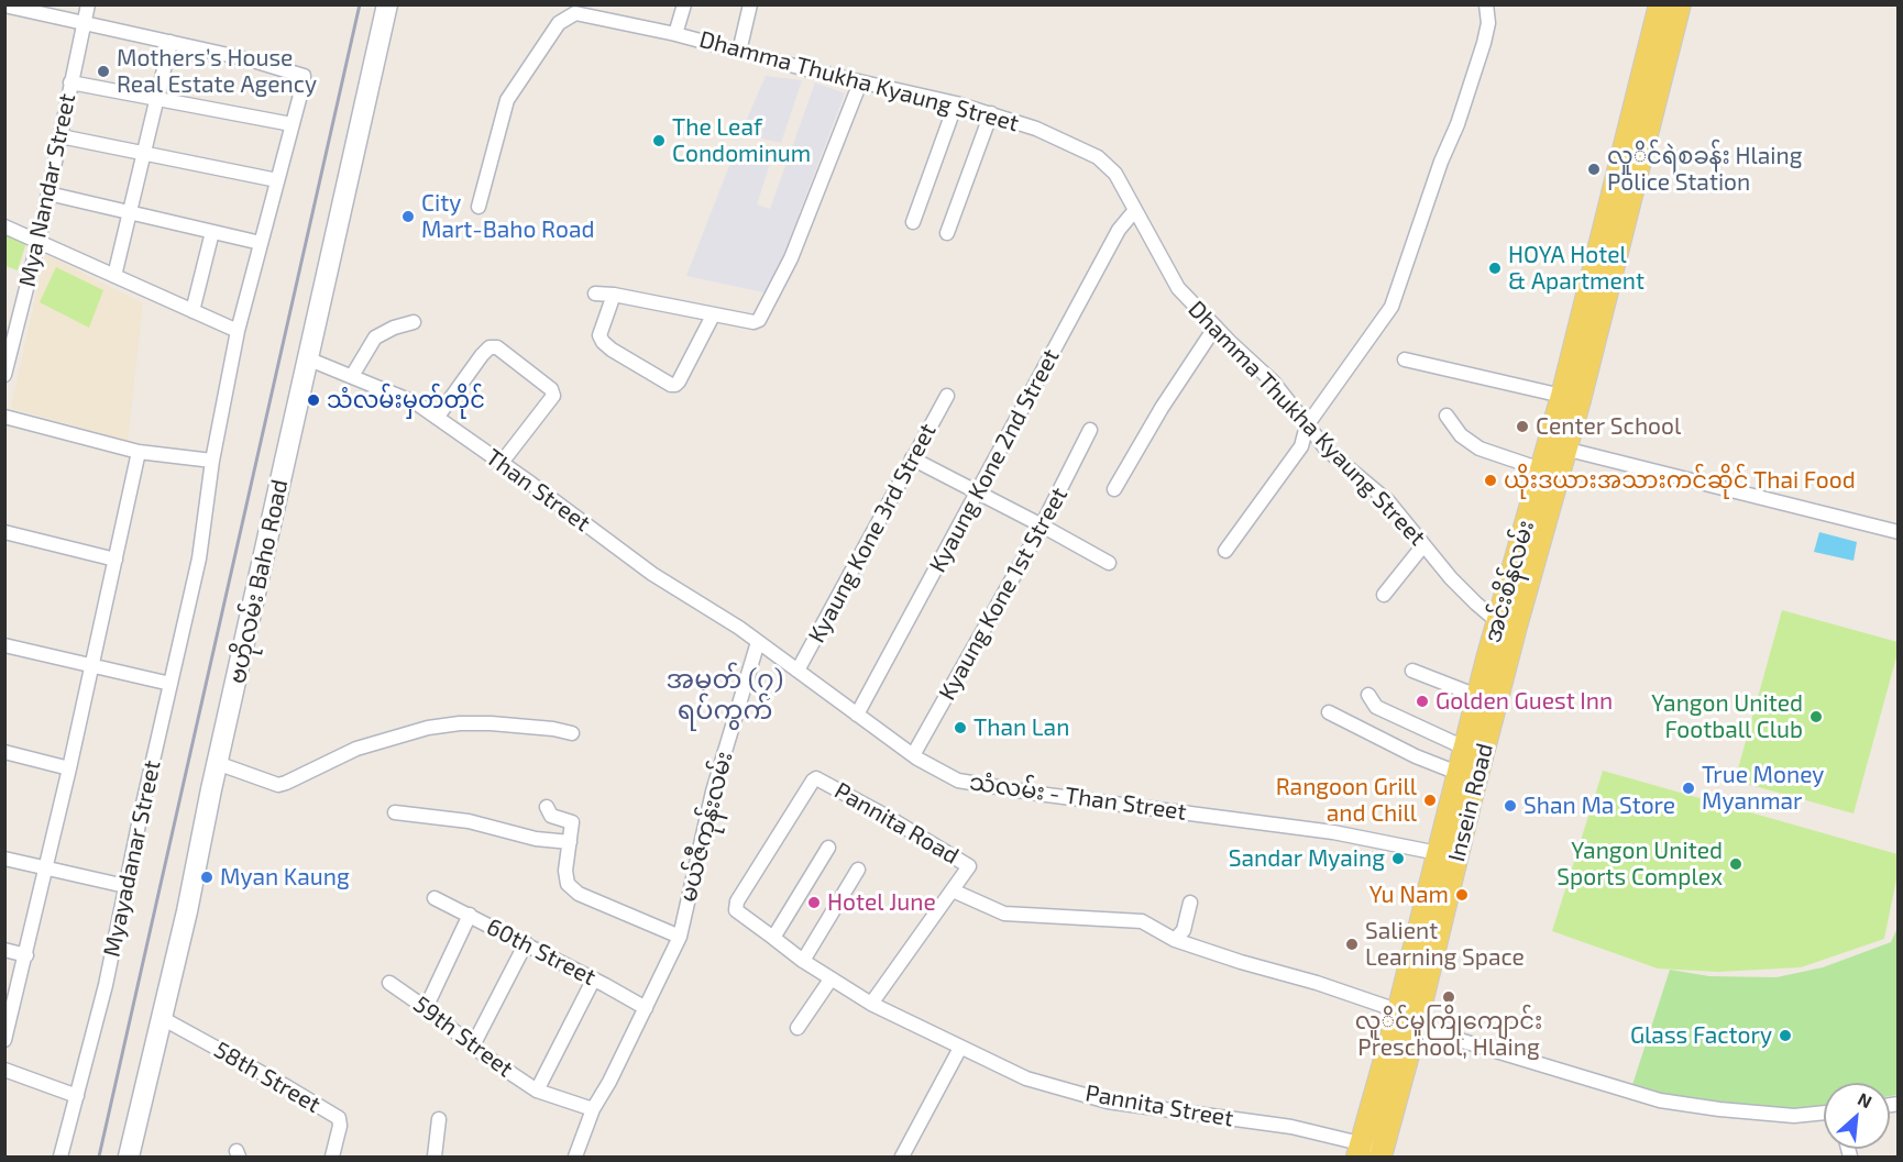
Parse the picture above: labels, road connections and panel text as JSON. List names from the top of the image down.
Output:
{
  "streets": {
    "main road": ["ဗဟိုလမ်း Baho Road", "အင်းစိန်လမ်း", "Insein Road"],
    "street": [
      "Dhamma Thukha Kyaung Street",
      "Mya Nandar Street",
      "Kyaung Kone 2nd Street",
      "Than Street",
      "Kyaung Kone 3rd Street",
      "Kyaung Kone 1st Street",
      "သံလမ်း - Than Street",
      "Pannita Road",
      "မယ်ဇီကုန်းလမ်း",
      "Myayadanar Street",
      "60th Street",
      "59th Street",
      "58th Street",
      "Pannita Street"
    ]
  },
  "crossings": [
    ["Dhamma Thukha Kyaung Street", "Kyaung Kone 2nd Street"],
    ["Dhamma Thukha Kyaung Street", "အင်းစိန်လမ်း"],
    ["Dhamma Thukha Kyaung Street", "Insein Road"],
    ["Kyaung Kone 2nd Street", "သံလမ်း - Than Street"],
    ["Than Street", "ဗဟိုလမ်း Baho Road"],
    ["Than Street", "သံလမ်း - Than Street"],
    ["Than Street", "မယ်ဇီကုန်းလမ်း"],
    ["Kyaung Kone 3rd Street", "သံလမ်း - Than Street"],
    ["ဗဟိုလမ်း Baho Road", "58th Street"],
    ["အင်းစိန်လမ်း", "Insein Road"],
    ["Kyaung Kone 1st Street", "သံလမ်း - Than Street"],
    ["သံလမ်း - Than Street", "Insein Road"],
    ["သံလမ်း - Than Street", "မယ်ဇီကုန်းလမ်း"],
    ["Insein Road", "Pannita Street"],
    ["Pannita Road", "Pannita Street"],
    ["မယ်ဇီကုန်းလမ်း", "60th Street"],
    ["မယ်ဇီကုန်းလမ်း", "59th Street"],
    ["60th Street", "59th Street"]
  ],
  "districts": ["အမှတ် (၇) ရပ်ကွက်"],
  "places": [
    "Mothers’s House Real Estate Agency",
    "The Leaf Condominum",
    "လှုိင်ရဲစခန်း Hlaing Police Station",
    "City Mart-Baho Road",
    "HOYA Hotel & Apartment",
    "သံလမ်းမှတ်တိုင်",
    "Center School",
    "ယိုးဒယားအသားကင်ဆိုင် Thai Food",
    "Golden Guest Inn",
    "Yangon United Football Club",
    "Than Lan",
    "True Money Myanmar",
    "Rangoon Grill and Chill",
    "Shan Ma Store",
    "Sandar Myaing",
    "Yangon United Sports Complex",
    "Myan Kaung",
    "Yu Nam",
    "Hotel June",
    "Salient Learning Space",
    "လှုိင်မူကြိုကျောင်း Preschool, Hlaing",
    "Glass Factory"
  ],
  "north": "top right"
}
